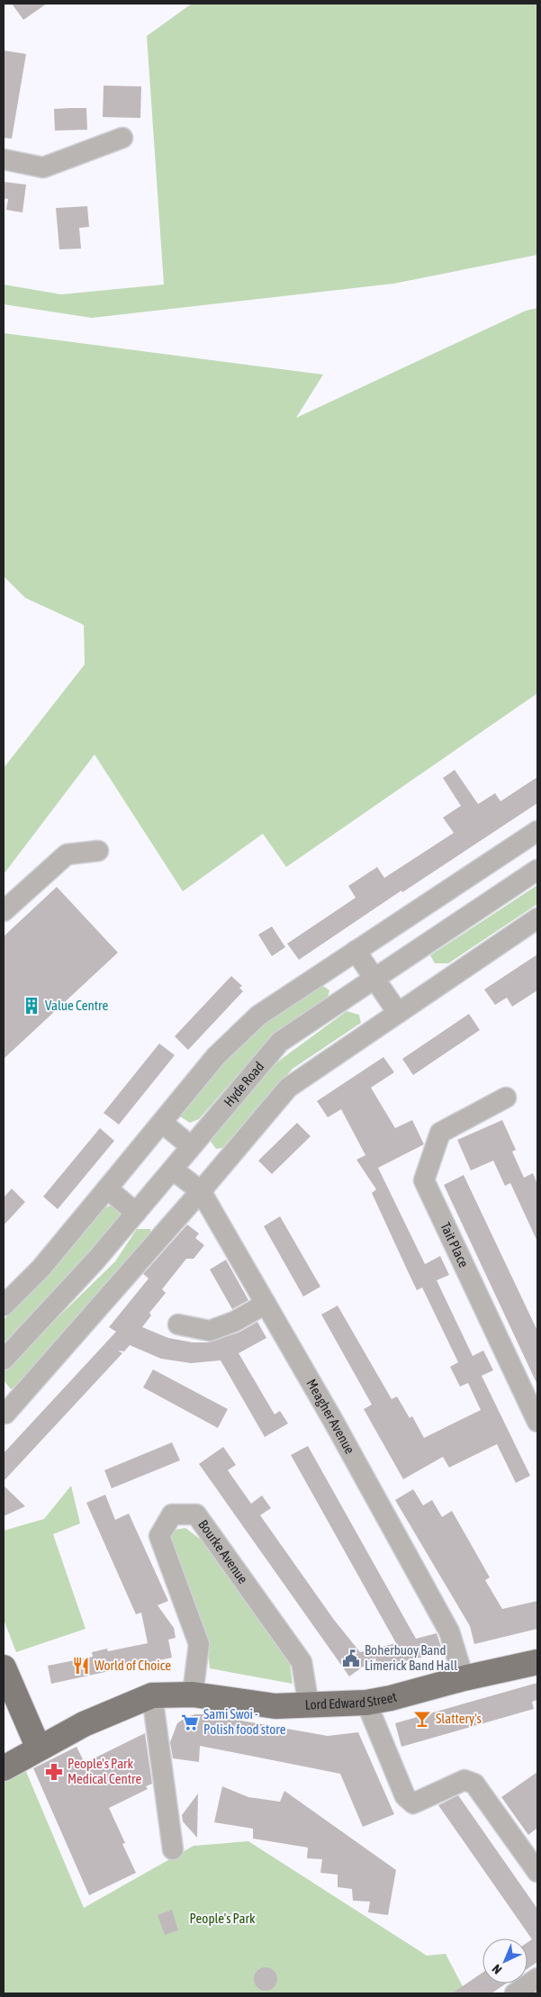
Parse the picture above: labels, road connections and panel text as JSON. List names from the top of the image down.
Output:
{
  "streets": {
    "main road": ["Lord Edward Street"],
    "street": [
      "Hyde Road",
      "Tait Place",
      "Meagher Avenue",
      "Bourke Avenue"
    ]
  },
  "crossings": [
    ["Hyde Road", "Meagher Avenue"],
    ["Meagher Avenue", "Lord Edward Street"],
    ["Bourke Avenue", "Lord Edward Street"]
  ],
  "parks": ["People's Park"],
  "places": {
    "building": ["Value Centre"],
    "public building": ["Boherbuoy Band Limerick Band Hall"],
    "restaurant": ["World of Choice"],
    "bar": ["Slattery's"],
    "supermarket": ["Sami Swoi - Polish food store"],
    "pharmacy": ["People's Park Medical Centre"]
  },
  "north": "bottom left"
}
